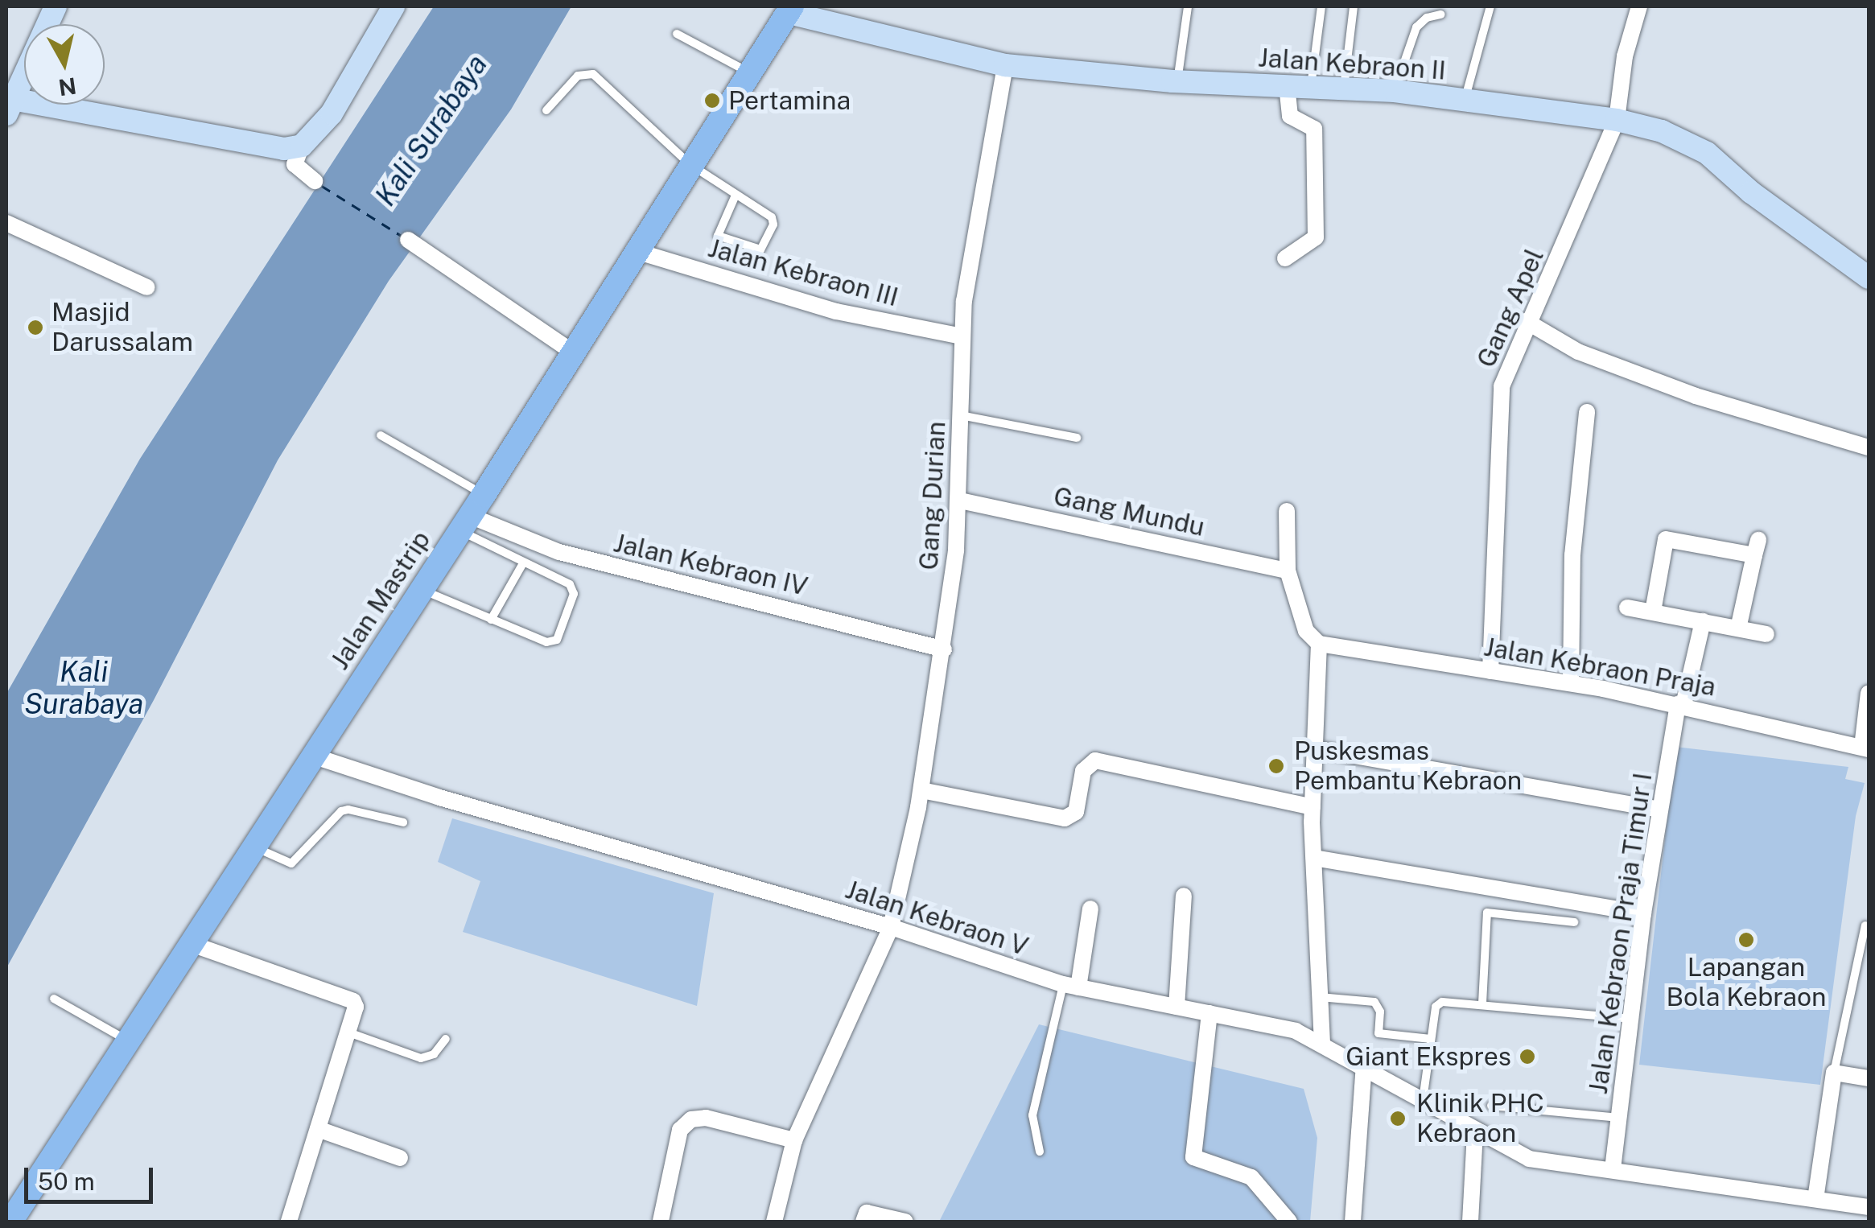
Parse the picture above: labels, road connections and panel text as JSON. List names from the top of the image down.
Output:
{
  "streets": {
    "main road": ["Jalan Mastrip"],
    "street": [
      "Jalan Kebraon II",
      "Jalan Kebraon III",
      "Gang Apel",
      "Gang Durian",
      "Gang Mundu",
      "Jalan Kebraon IV",
      "Jalan Kebraon Praja",
      "Jalan Kebraon V",
      "Jalan Kebraon Praja Timur I"
    ]
  },
  "crossings": [
    ["Jalan Kebraon II", "Gang Apel"],
    ["Jalan Kebraon II", "Gang Durian"],
    ["Jalan Kebraon II", "Jalan Mastrip"],
    ["Jalan Kebraon III", "Gang Durian"],
    ["Jalan Kebraon III", "Jalan Mastrip"],
    ["Gang Apel", "Jalan Kebraon Praja"],
    ["Gang Durian", "Gang Mundu"],
    ["Gang Durian", "Jalan Kebraon IV"],
    ["Gang Durian", "Jalan Kebraon V"],
    ["Jalan Kebraon IV", "Jalan Mastrip"],
    ["Jalan Mastrip", "Jalan Kebraon V"],
    ["Jalan Kebraon Praja", "Jalan Kebraon Praja Timur I"],
    ["Jalan Kebraon V", "Jalan Kebraon Praja Timur I"]
  ],
  "water": ["Kali Surabaya"],
  "places": [
    "Pertamina",
    "Masjid Darussalam",
    "Puskesmas Pembantu Kebraon",
    "Lapangan Bola Kebraon",
    "Giant Ekspres",
    "Klinik PHC Kebraon"
  ],
  "scale_bar": "50 m",
  "north": "bottom"
}
